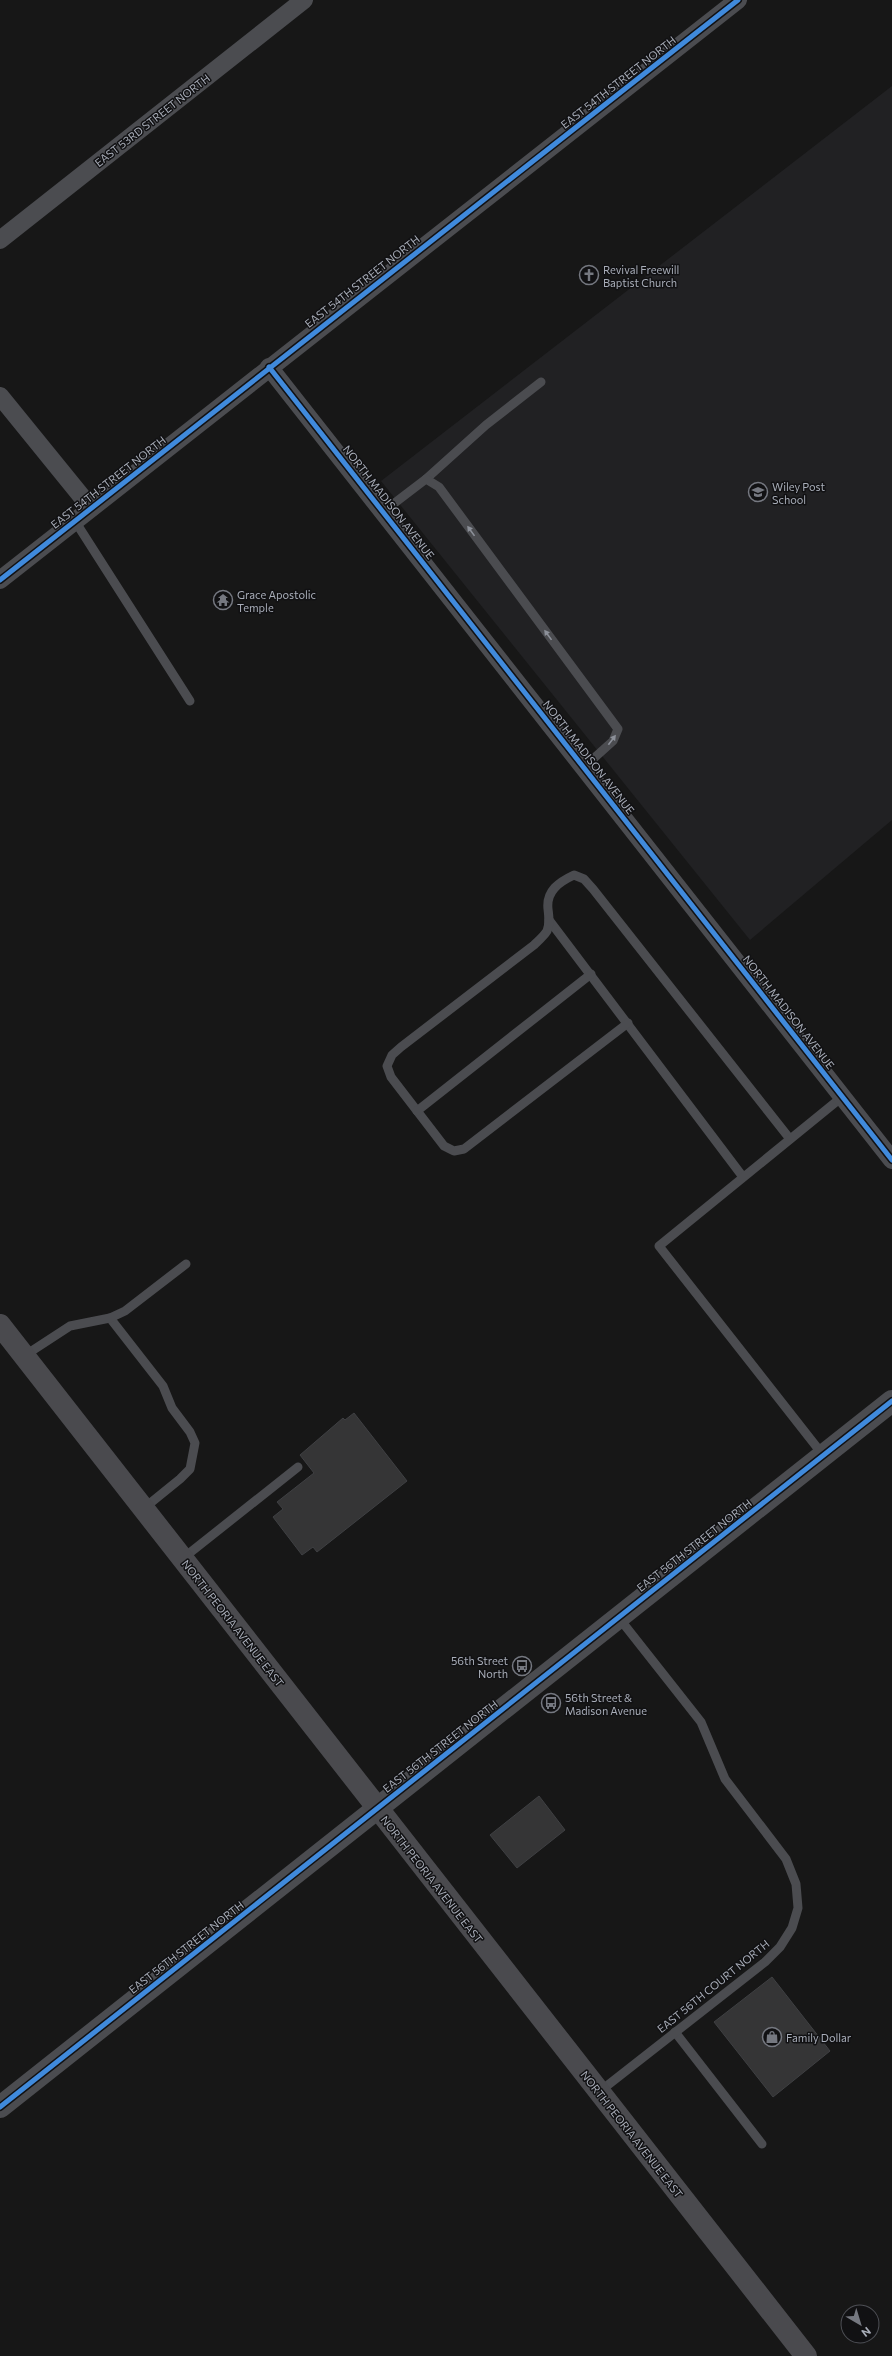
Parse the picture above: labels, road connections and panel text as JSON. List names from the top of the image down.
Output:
{
  "streets": {
    "main road": ["NORTH PEORIA AVENUE EAST"],
    "street": [
      "EAST 54TH STREET NORTH",
      "EAST 53RD STREET NORTH",
      "NORTH MADISON AVENUE",
      "EAST 56TH STREET NORTH"
    ],
    "lane": ["EAST 56TH COURT NORTH"]
  },
  "crossings": [
    ["EAST 54TH STREET NORTH", "NORTH MADISON AVENUE"],
    ["EAST 56TH STREET NORTH", "NORTH PEORIA AVENUE EAST"],
    ["EAST 56TH STREET NORTH", "EAST 56TH COURT NORTH"],
    ["NORTH PEORIA AVENUE EAST", "EAST 56TH COURT NORTH"]
  ],
  "places": {
    "church": ["Revival Freewill Baptist Church"],
    "school or university": ["Wiley Post School"],
    "temple": ["Grace Apostolic Temple"],
    "bus stop": ["56th Street North", "56th Street & Madison Avenue"],
    "shop": ["Family Dollar"]
  },
  "north": "bottom right"
}
